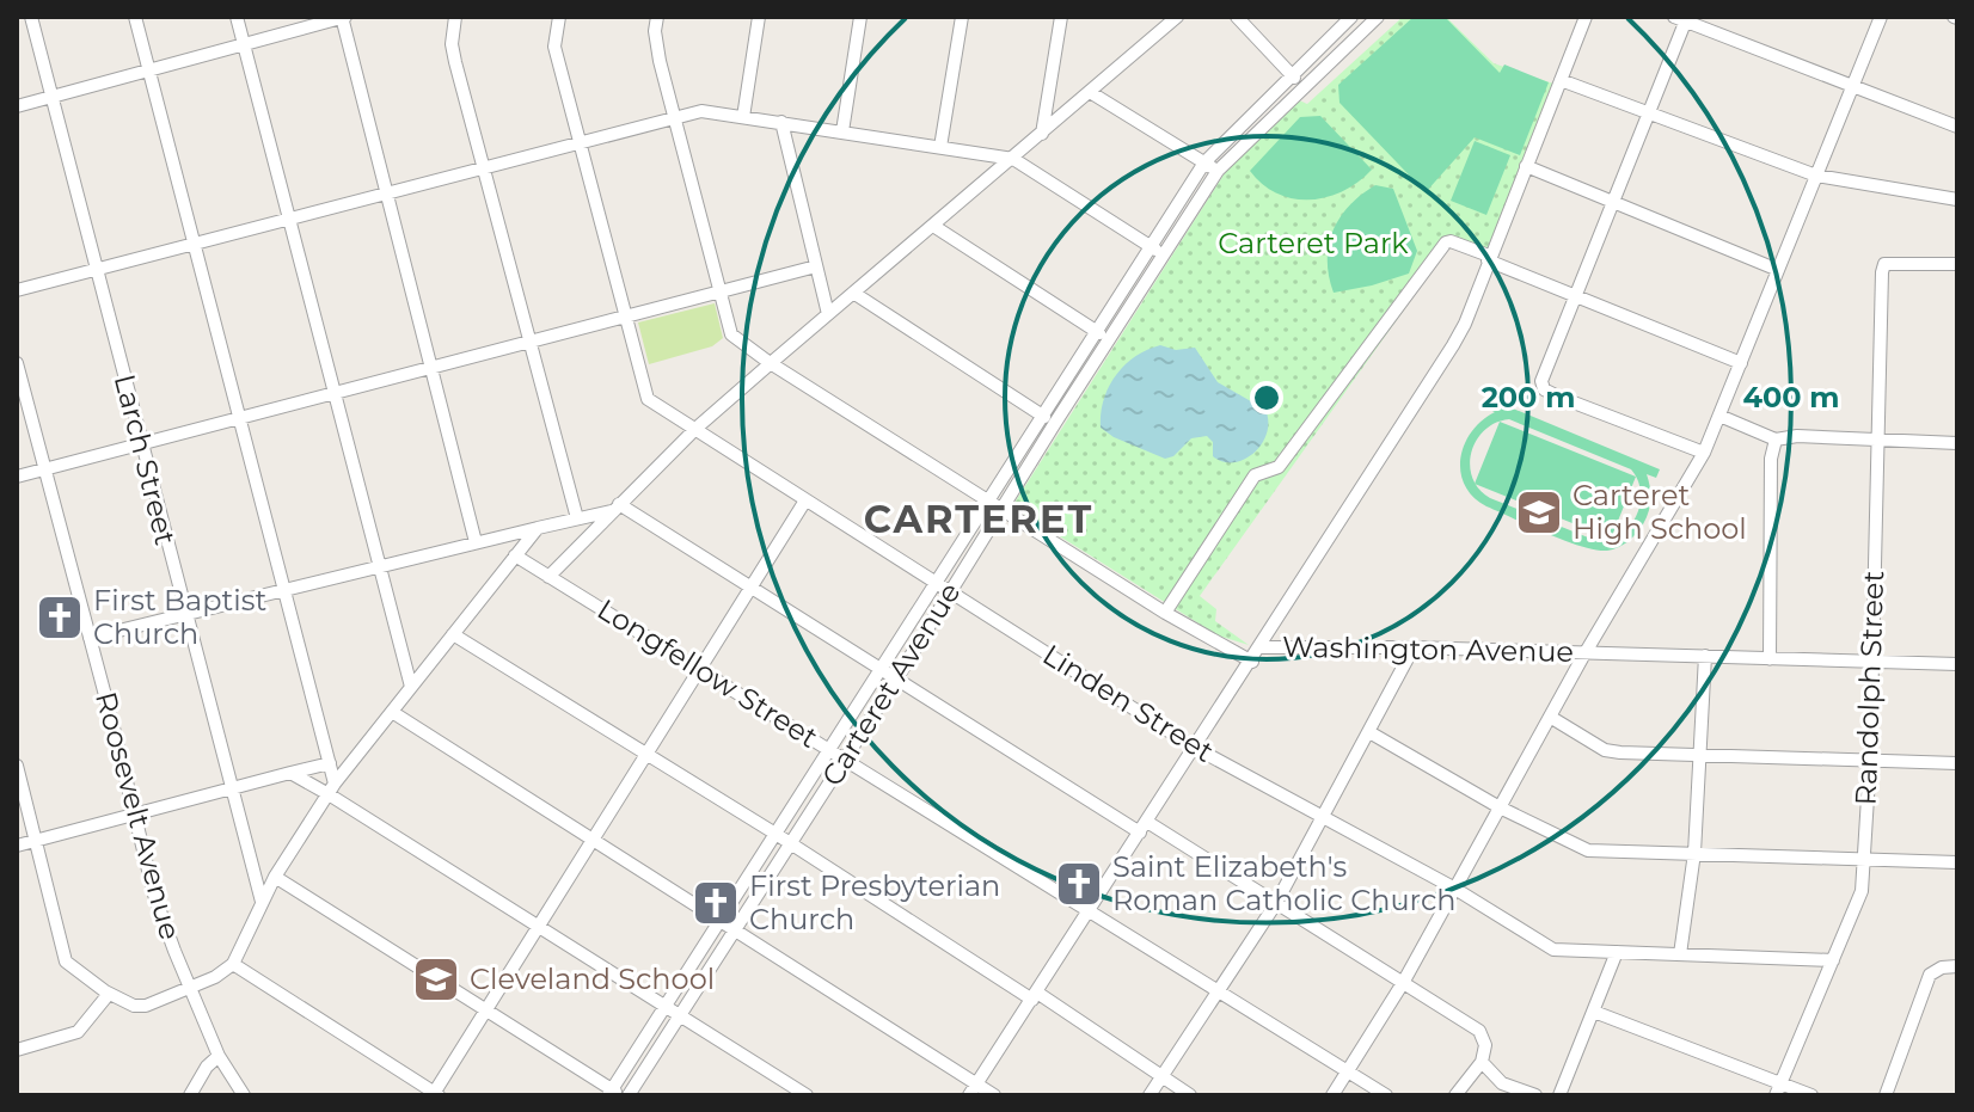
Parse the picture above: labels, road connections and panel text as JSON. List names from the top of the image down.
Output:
{
  "streets": {
    "street": [
      "Larch Street",
      "Washington Avenue",
      "Longfellow Street",
      "Carteret Avenue",
      "Randolph Street",
      "Linden Street",
      "Roosevelt Avenue"
    ]
  },
  "crossings": [
    ["Washington Avenue", "Longfellow Street"],
    ["Washington Avenue", "Randolph Street"],
    ["Washington Avenue", "Linden Street"],
    ["Longfellow Street", "Carteret Avenue"],
    ["Carteret Avenue", "Linden Street"],
    ["Randolph Street", "Linden Street"]
  ],
  "districts": ["CARTERET"],
  "parks": ["Carteret Park"],
  "places": {
    "school or university": ["Carteret High School", "Cleveland School"],
    "church": ["First Baptist Church", "Saint Elizabeth's Roman Catholic Church", "First Presbyterian Church"]
  },
  "rings": ["200 m", "400 m"]
}
